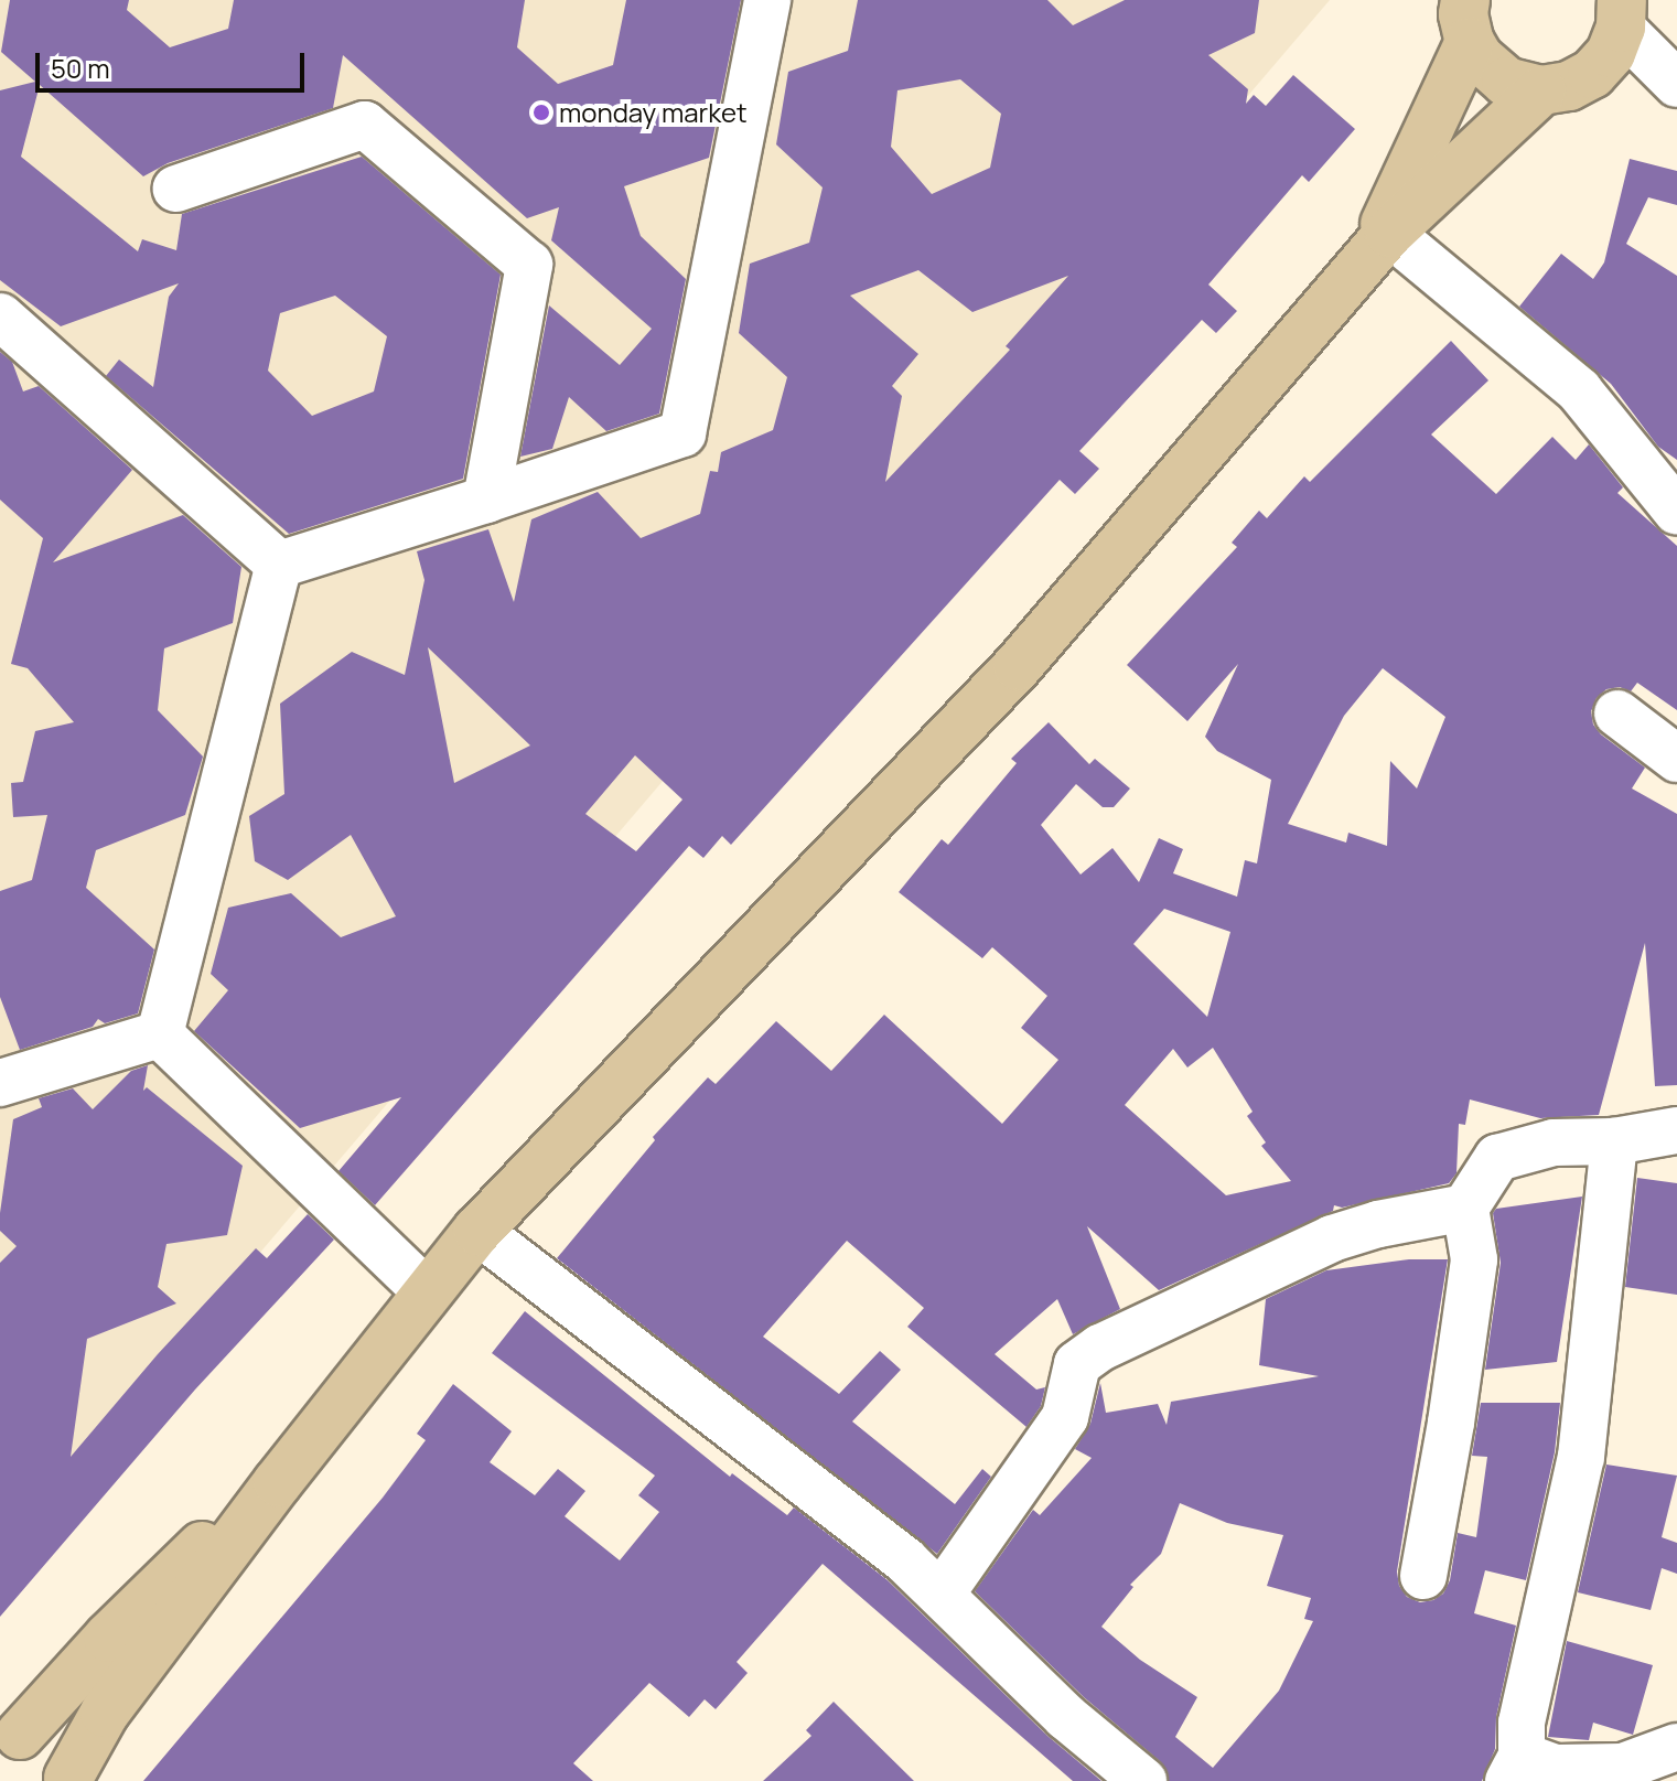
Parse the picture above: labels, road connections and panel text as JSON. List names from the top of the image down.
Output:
{
  "places": ["monday market"],
  "scale_bar": "50 m"
}
